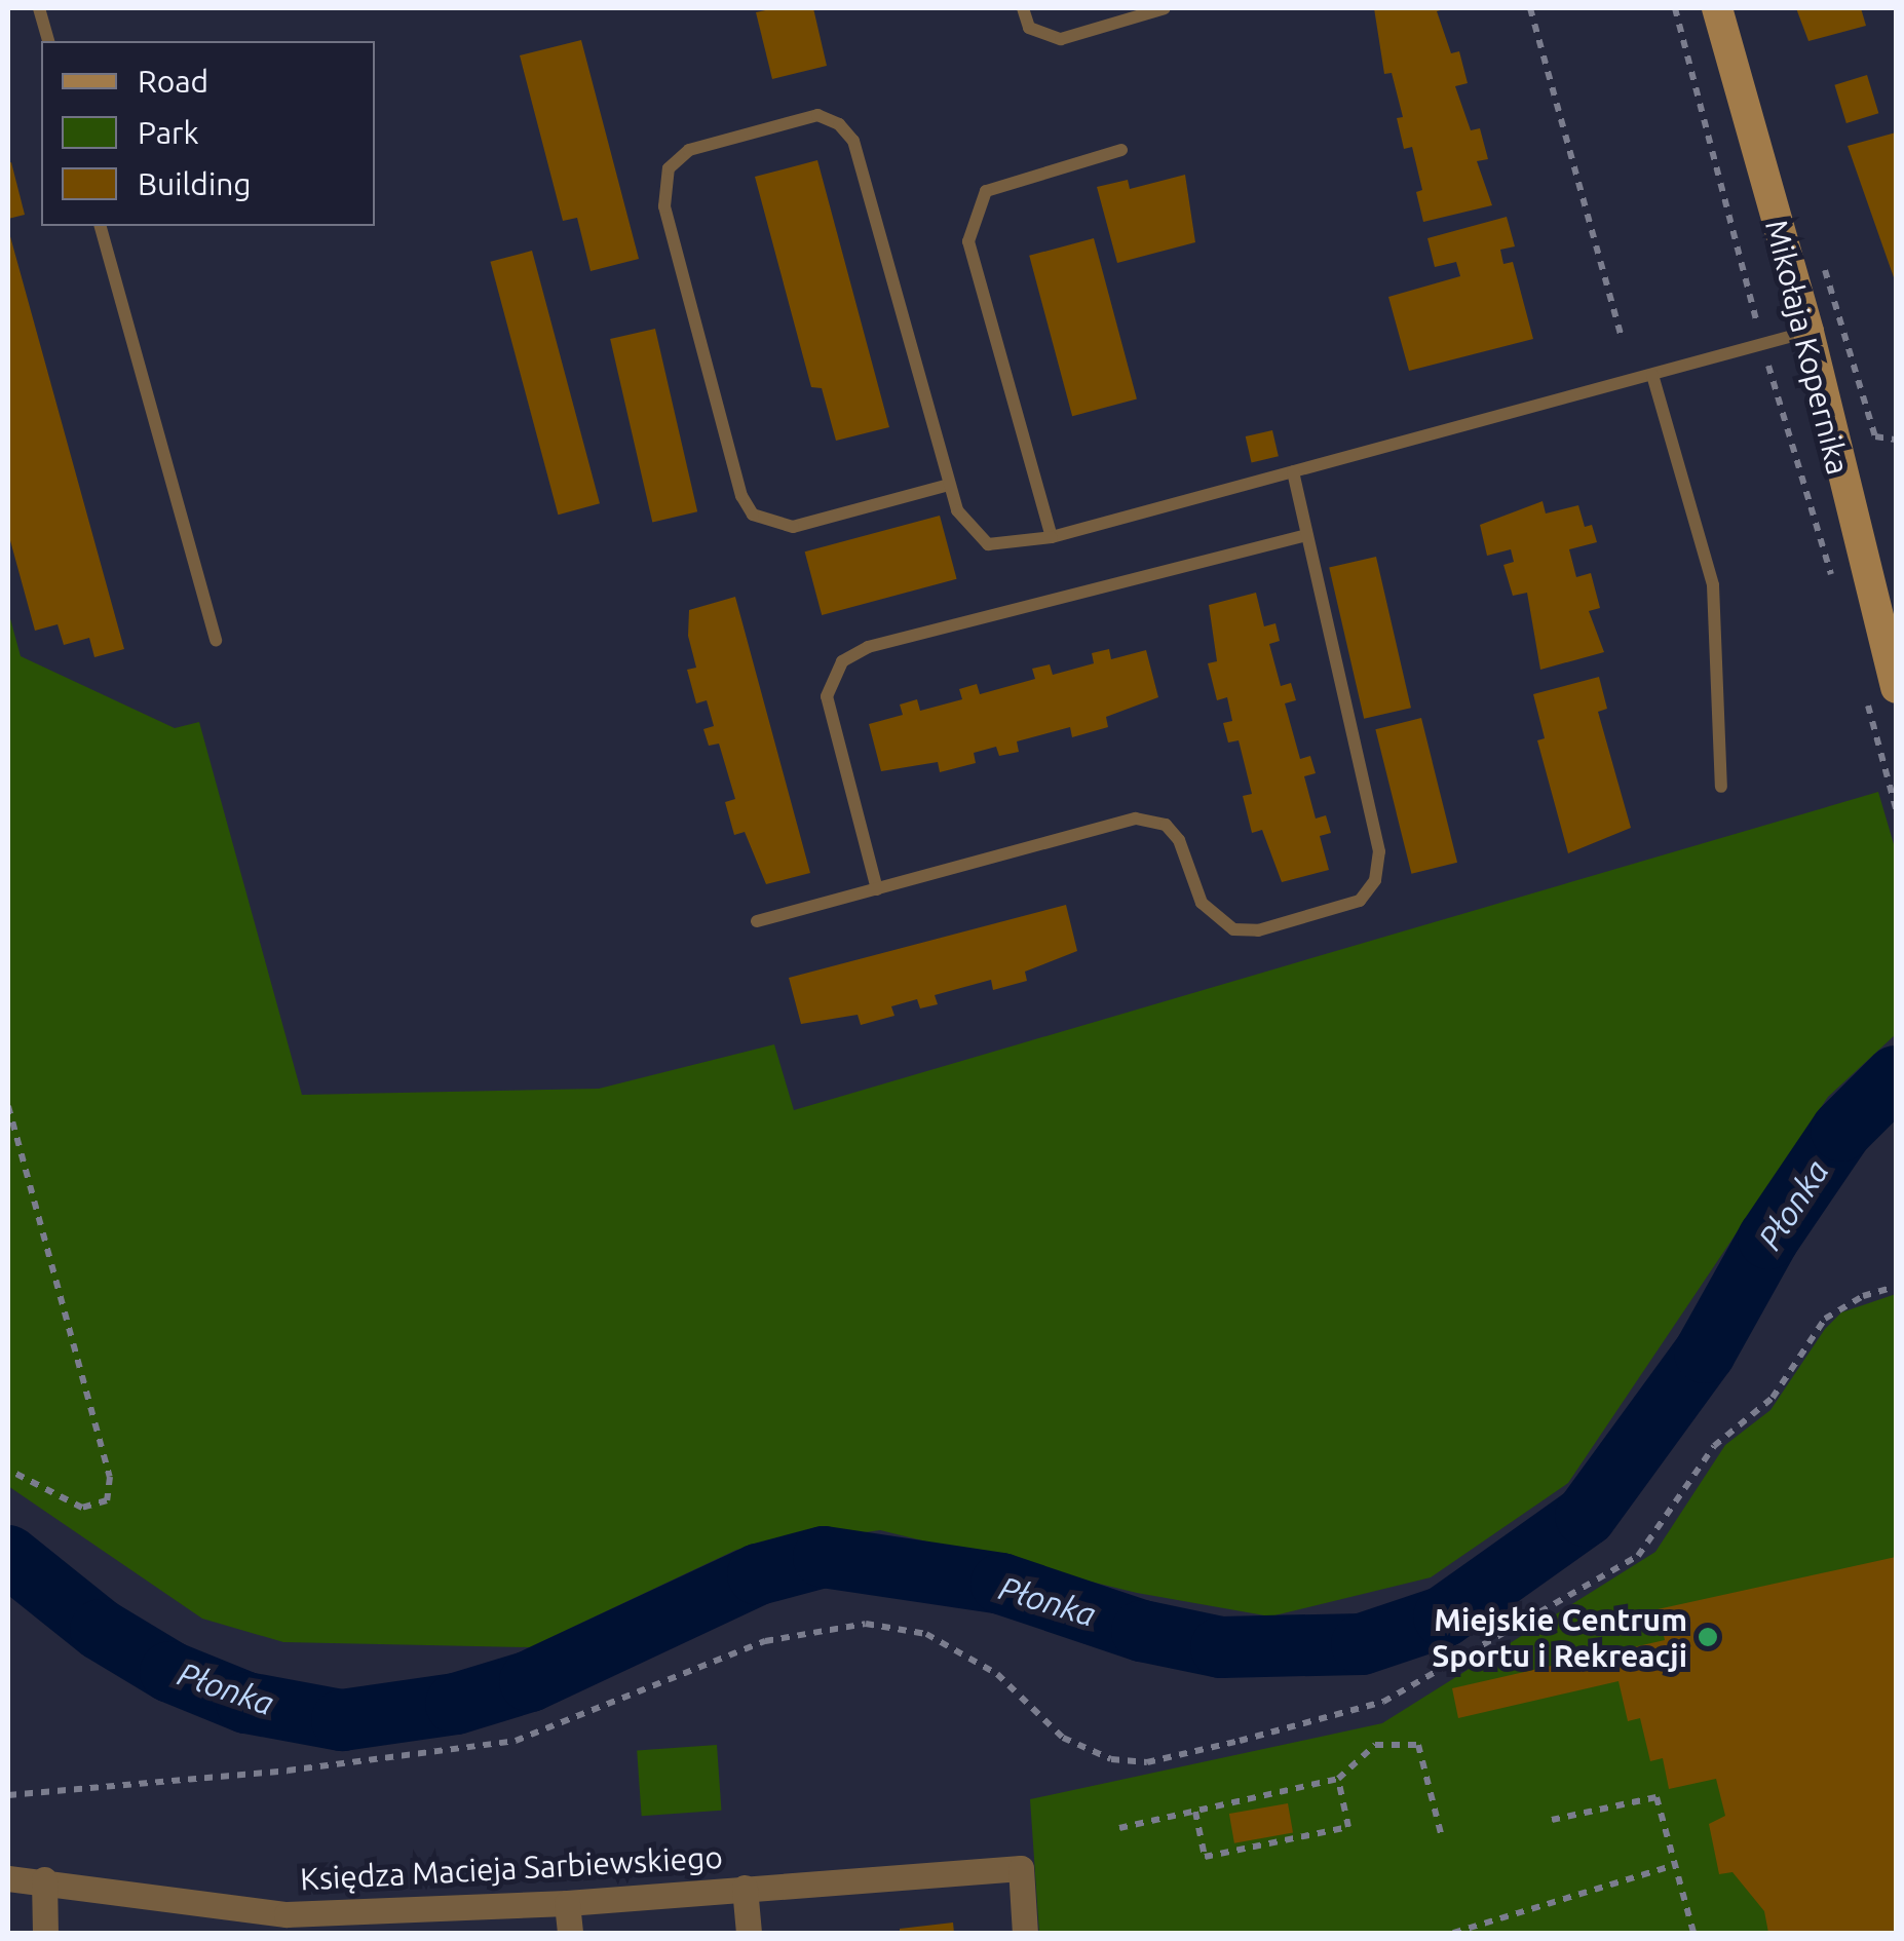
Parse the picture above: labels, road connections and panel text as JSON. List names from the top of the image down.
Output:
{
  "streets": {
    "street": ["Mikołaja Kopernika", "Księdza Macieja Sarbiewskiego"]
  },
  "water": ["Płonka"],
  "places": ["Miejskie Centrum Sportu i Rekreacji"],
  "legend": ["Road", "Park", "Building"]
}
